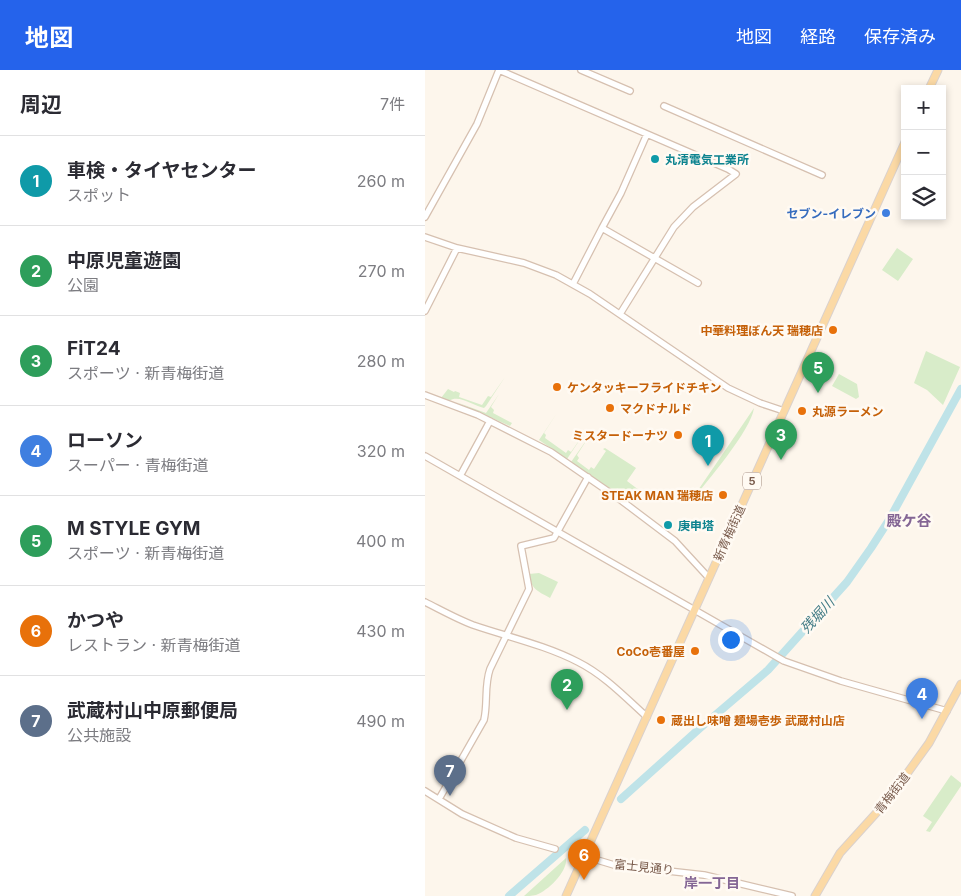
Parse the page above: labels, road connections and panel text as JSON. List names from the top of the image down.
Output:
{
  "streets": {
    "main road": ["5", "新青梅街道", "青梅街道"],
    "street": ["富士見通り"]
  },
  "crossings": [
    ["新青梅街道", "富士見通り"]
  ],
  "districts": ["殿ケ谷", "岸一丁目"],
  "water": ["残堀川"],
  "places": [
    "丸清電気工業所",
    "セブン-イレブン",
    "中華料理ぼん天 瑞穂店",
    "ケンタッキーフライドチキン",
    "マクドナルド",
    "丸源ラーメン",
    "ミスタードーナツ",
    "STEAK MAN 瑞穂店",
    "庚申塔",
    "CoCo壱番屋",
    "蔵出し味噌 麺場壱歩 武蔵村山店"
  ],
  "page": {
    "header": "地図",
    "nav": ["地図", "経路", "保存済み"],
    "heading": ["周辺", "7件"],
    "map_buttons": ["+", "−"],
    "list": [
      {
        "mark": "1",
        "name": "車検・タイヤセンター",
        "note": "スポット",
        "value": "260 m"
      },
      {
        "mark": "2",
        "name": "中原児童遊園",
        "note": "公園",
        "value": "270 m"
      },
      {
        "mark": "3",
        "name": "FiT24",
        "note": "スポーツ · 新青梅街道",
        "value": "280 m"
      },
      {
        "mark": "4",
        "name": "ローソン",
        "note": "スーパー · 青梅街道",
        "value": "320 m"
      },
      {
        "mark": "5",
        "name": "M STYLE GYM",
        "note": "スポーツ · 新青梅街道",
        "value": "400 m"
      },
      {
        "mark": "6",
        "name": "かつや",
        "note": "レストラン · 新青梅街道",
        "value": "430 m"
      },
      {
        "mark": "7",
        "name": "武蔵村山中原郵便局",
        "note": "公共施設",
        "value": "490 m"
      }
    ],
    "pins": [
      "5",
      "3",
      "1",
      "2",
      "4",
      "7",
      "6"
    ]
  }
}
